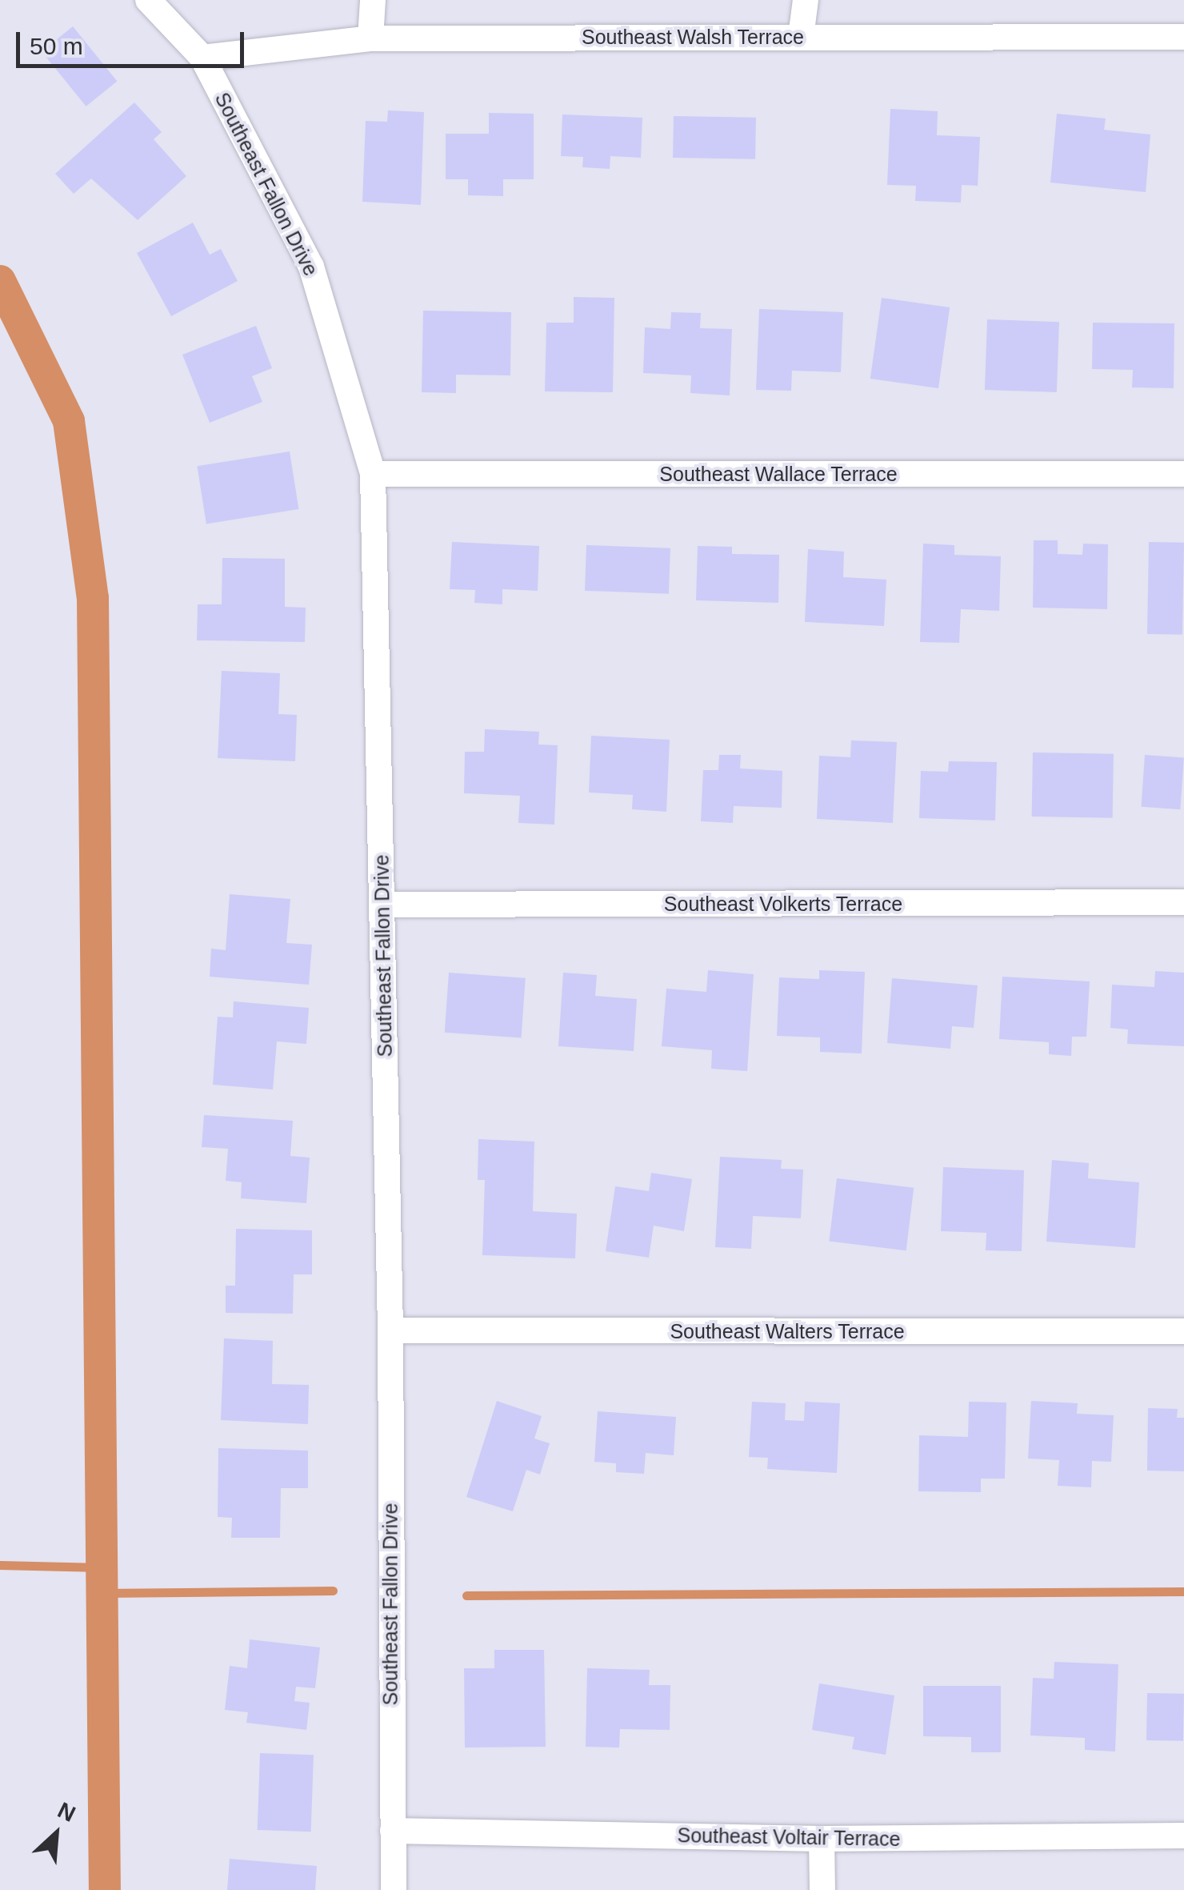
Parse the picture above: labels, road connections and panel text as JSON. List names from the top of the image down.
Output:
{
  "streets": {
    "street": [
      "Southeast Walsh Terrace",
      "Southeast Fallon Drive",
      "Southeast Wallace Terrace",
      "Southeast Volkerts Terrace",
      "Southeast Walters Terrace",
      "Southeast Voltair Terrace"
    ]
  },
  "crossings": [
    ["Southeast Walsh Terrace", "Southeast Fallon Drive"],
    ["Southeast Fallon Drive", "Southeast Wallace Terrace"],
    ["Southeast Fallon Drive", "Southeast Volkerts Terrace"],
    ["Southeast Fallon Drive", "Southeast Walters Terrace"],
    ["Southeast Fallon Drive", "Southeast Voltair Terrace"]
  ],
  "scale_bar": "50 m",
  "north": "top right"
}
